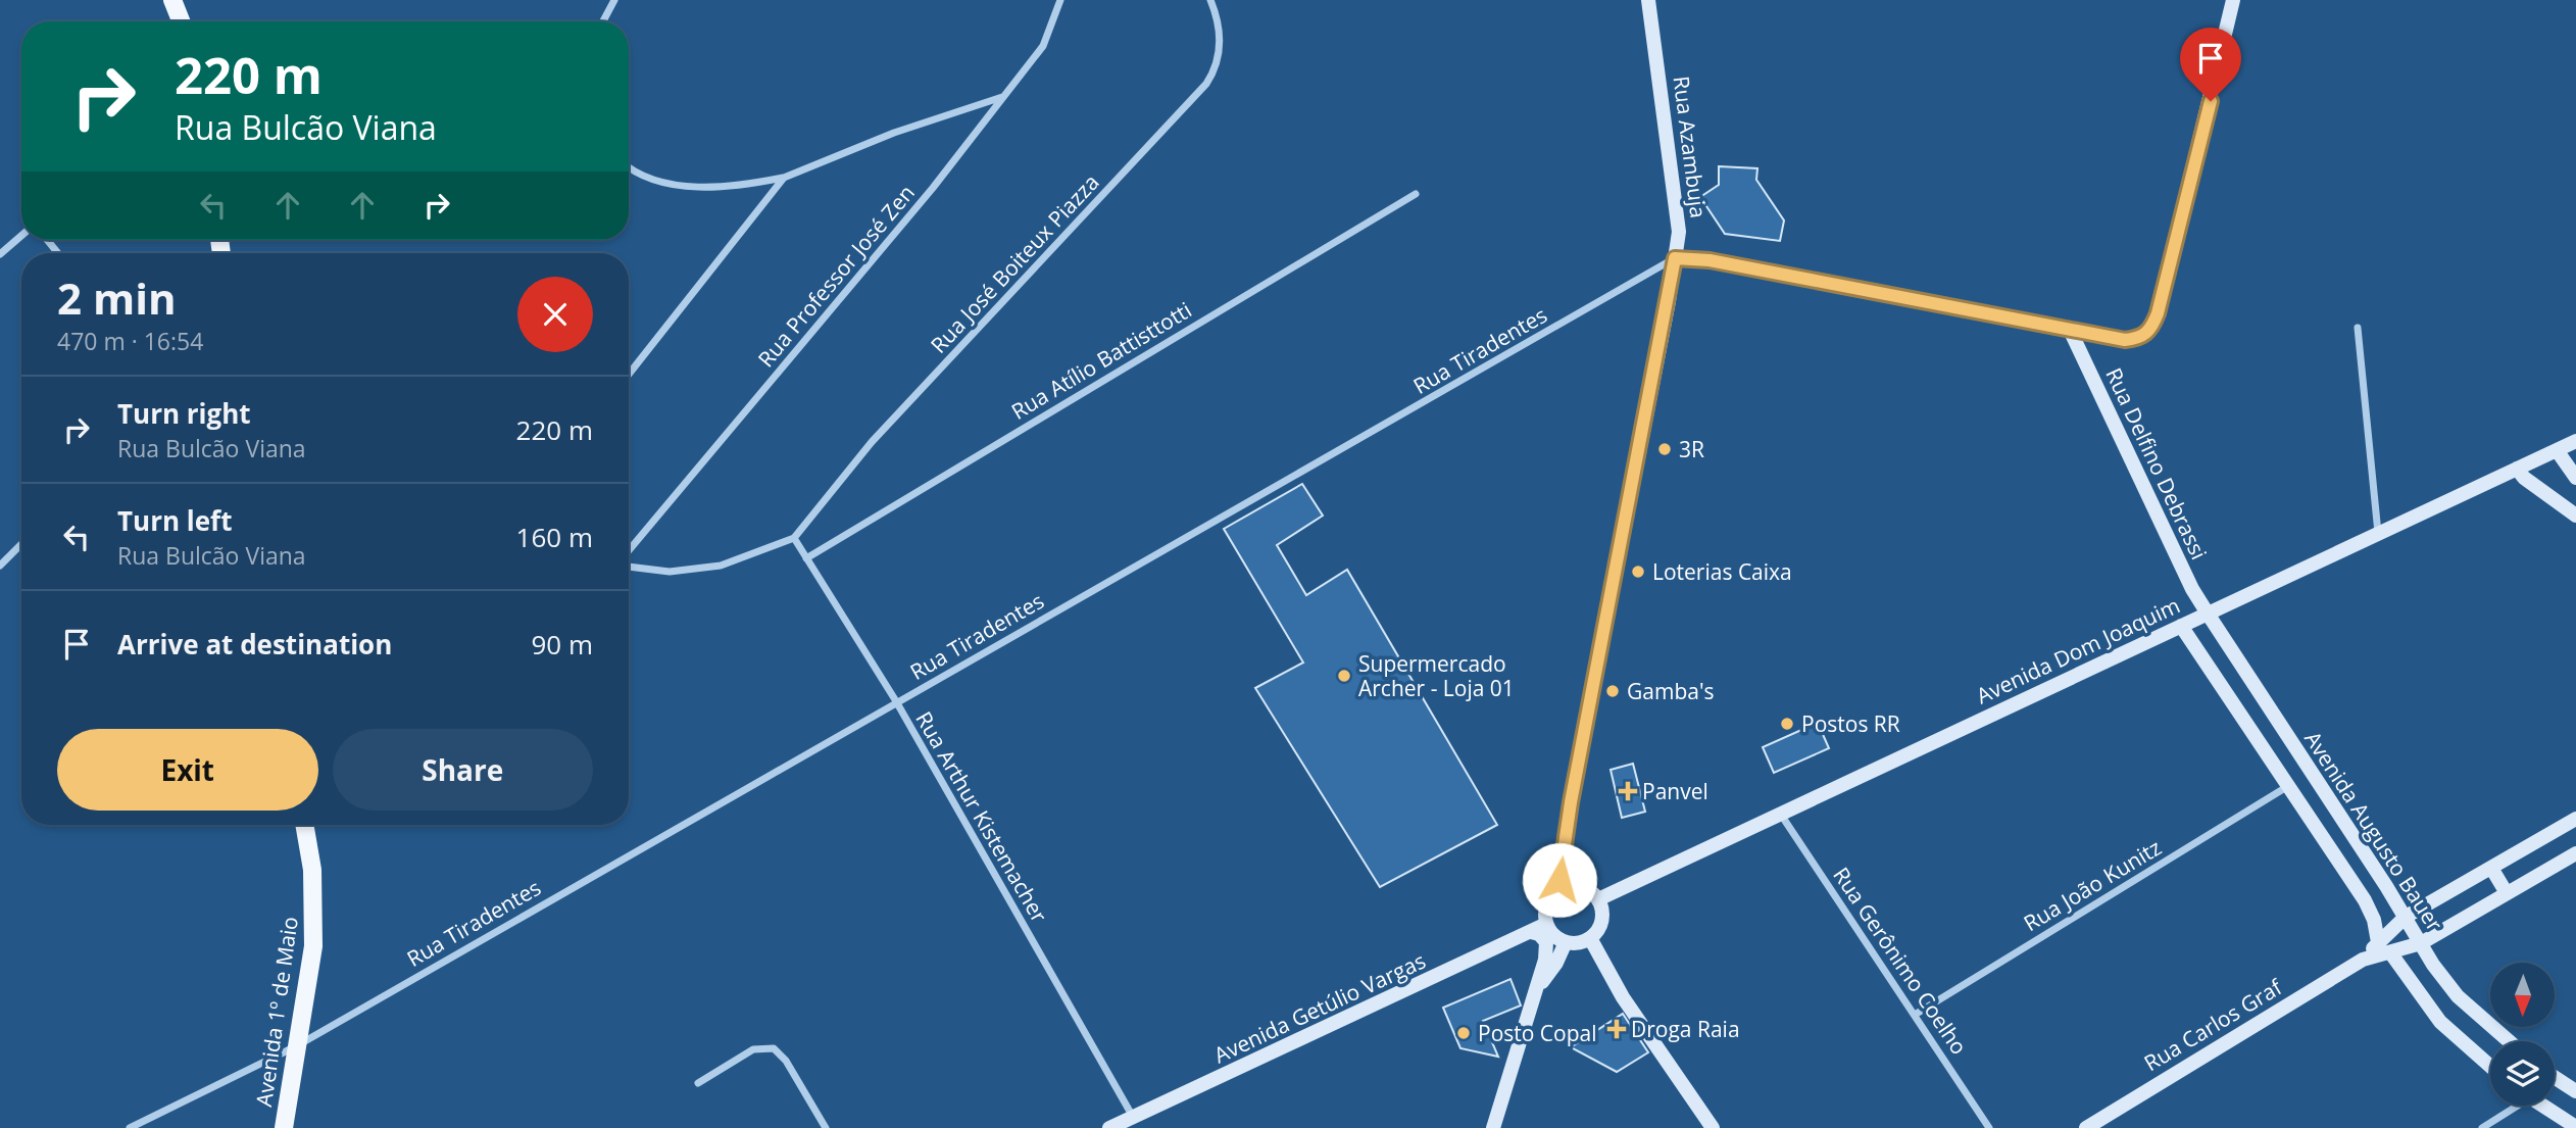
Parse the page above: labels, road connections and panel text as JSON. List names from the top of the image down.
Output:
{
  "streets": {
    "main road": [
      "Rua Azambuja",
      "Rua Delfino Debrassi",
      "Avenida Dom Joaquim",
      "Avenida Augusto Bauer",
      "Avenida Getúlio Vargas",
      "Avenida 1º de Maio",
      "Rua Carlos Graf"
    ],
    "street": [
      "Rua José Boiteux Piazza",
      "Rua Professor José Zen",
      "Rua Tiradentes",
      "Rua Atílio Battisttotti",
      "Rua Arthur Kistemacher",
      "Rua João Kunitz",
      "Rua Gerônimo Coelho"
    ]
  },
  "crossings": [
    ["Rua Azambuja", "Rua Tiradentes"],
    ["Rua Azambuja", "Avenida Dom Joaquim"],
    ["Rua Azambuja", "Avenida Getúlio Vargas"],
    ["Rua José Boiteux Piazza", "Rua Arthur Kistemacher"],
    ["Rua Tiradentes", "Rua Arthur Kistemacher"],
    ["Rua Tiradentes", "Avenida 1º de Maio"],
    ["Rua Atílio Battisttotti", "Rua Arthur Kistemacher"],
    ["Rua Delfino Debrassi", "Avenida Dom Joaquim"],
    ["Rua Delfino Debrassi", "Avenida Augusto Bauer"],
    ["Avenida Dom Joaquim", "Avenida Augusto Bauer"],
    ["Avenida Dom Joaquim", "Rua Gerônimo Coelho"],
    ["Avenida Dom Joaquim", "Avenida Getúlio Vargas"],
    ["Rua Arthur Kistemacher", "Avenida Getúlio Vargas"],
    ["Avenida Augusto Bauer", "Rua Carlos Graf"],
    ["Rua João Kunitz", "Rua Gerônimo Coelho"]
  ],
  "places": {
    "other": [
      "3R",
      "Loterias Caixa",
      "Supermercado Archer - Loja 01",
      "Gamba's",
      "Postos RR",
      "Posto Copal"
    ],
    "health": ["Panvel", "Droga Raia"]
  },
  "north": "bottom",
  "page": {
    "turn": ["220 m", "Rua Bulcão Viana"],
    "heading": ["2 min", "470 m · 16:54"],
    "list": [
      {
        "name": "Turn right",
        "note": "Rua Bulcão Viana",
        "value": "220 m"
      },
      {
        "name": "Turn left",
        "note": "Rua Bulcão Viana",
        "value": "160 m"
      },
      {
        "name": "Arrive at destination",
        "value": "90 m"
      }
    ],
    "buttons": ["Exit", "Share"]
  }
}
